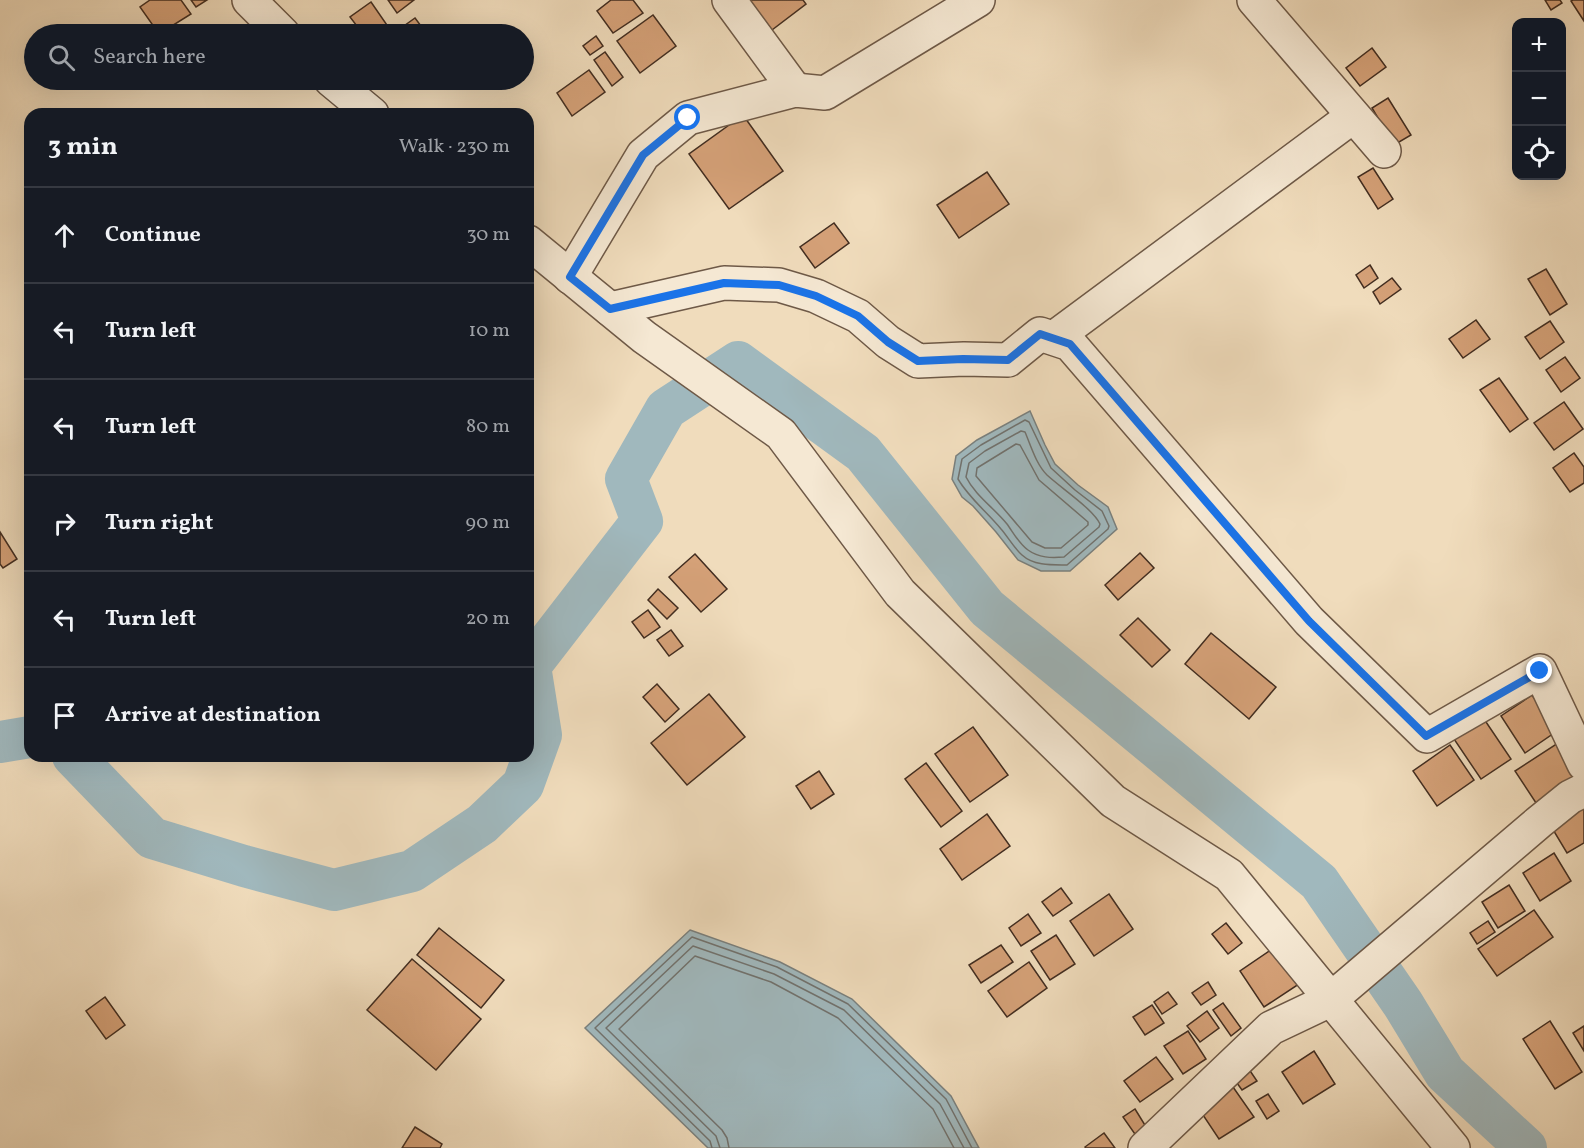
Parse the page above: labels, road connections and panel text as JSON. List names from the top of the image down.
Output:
{
  "page": {
    "map_buttons": ["+", "−"],
    "search": "Search here",
    "heading": ["3 min", "Walk · 230 m"],
    "list": [
      ["Continue", "30 m"],
      ["Turn left", "10 m"],
      ["Turn left", "80 m"],
      ["Turn right", "90 m"],
      ["Turn left", "20 m"],
      "Arrive at destination"
    ]
  }
}
